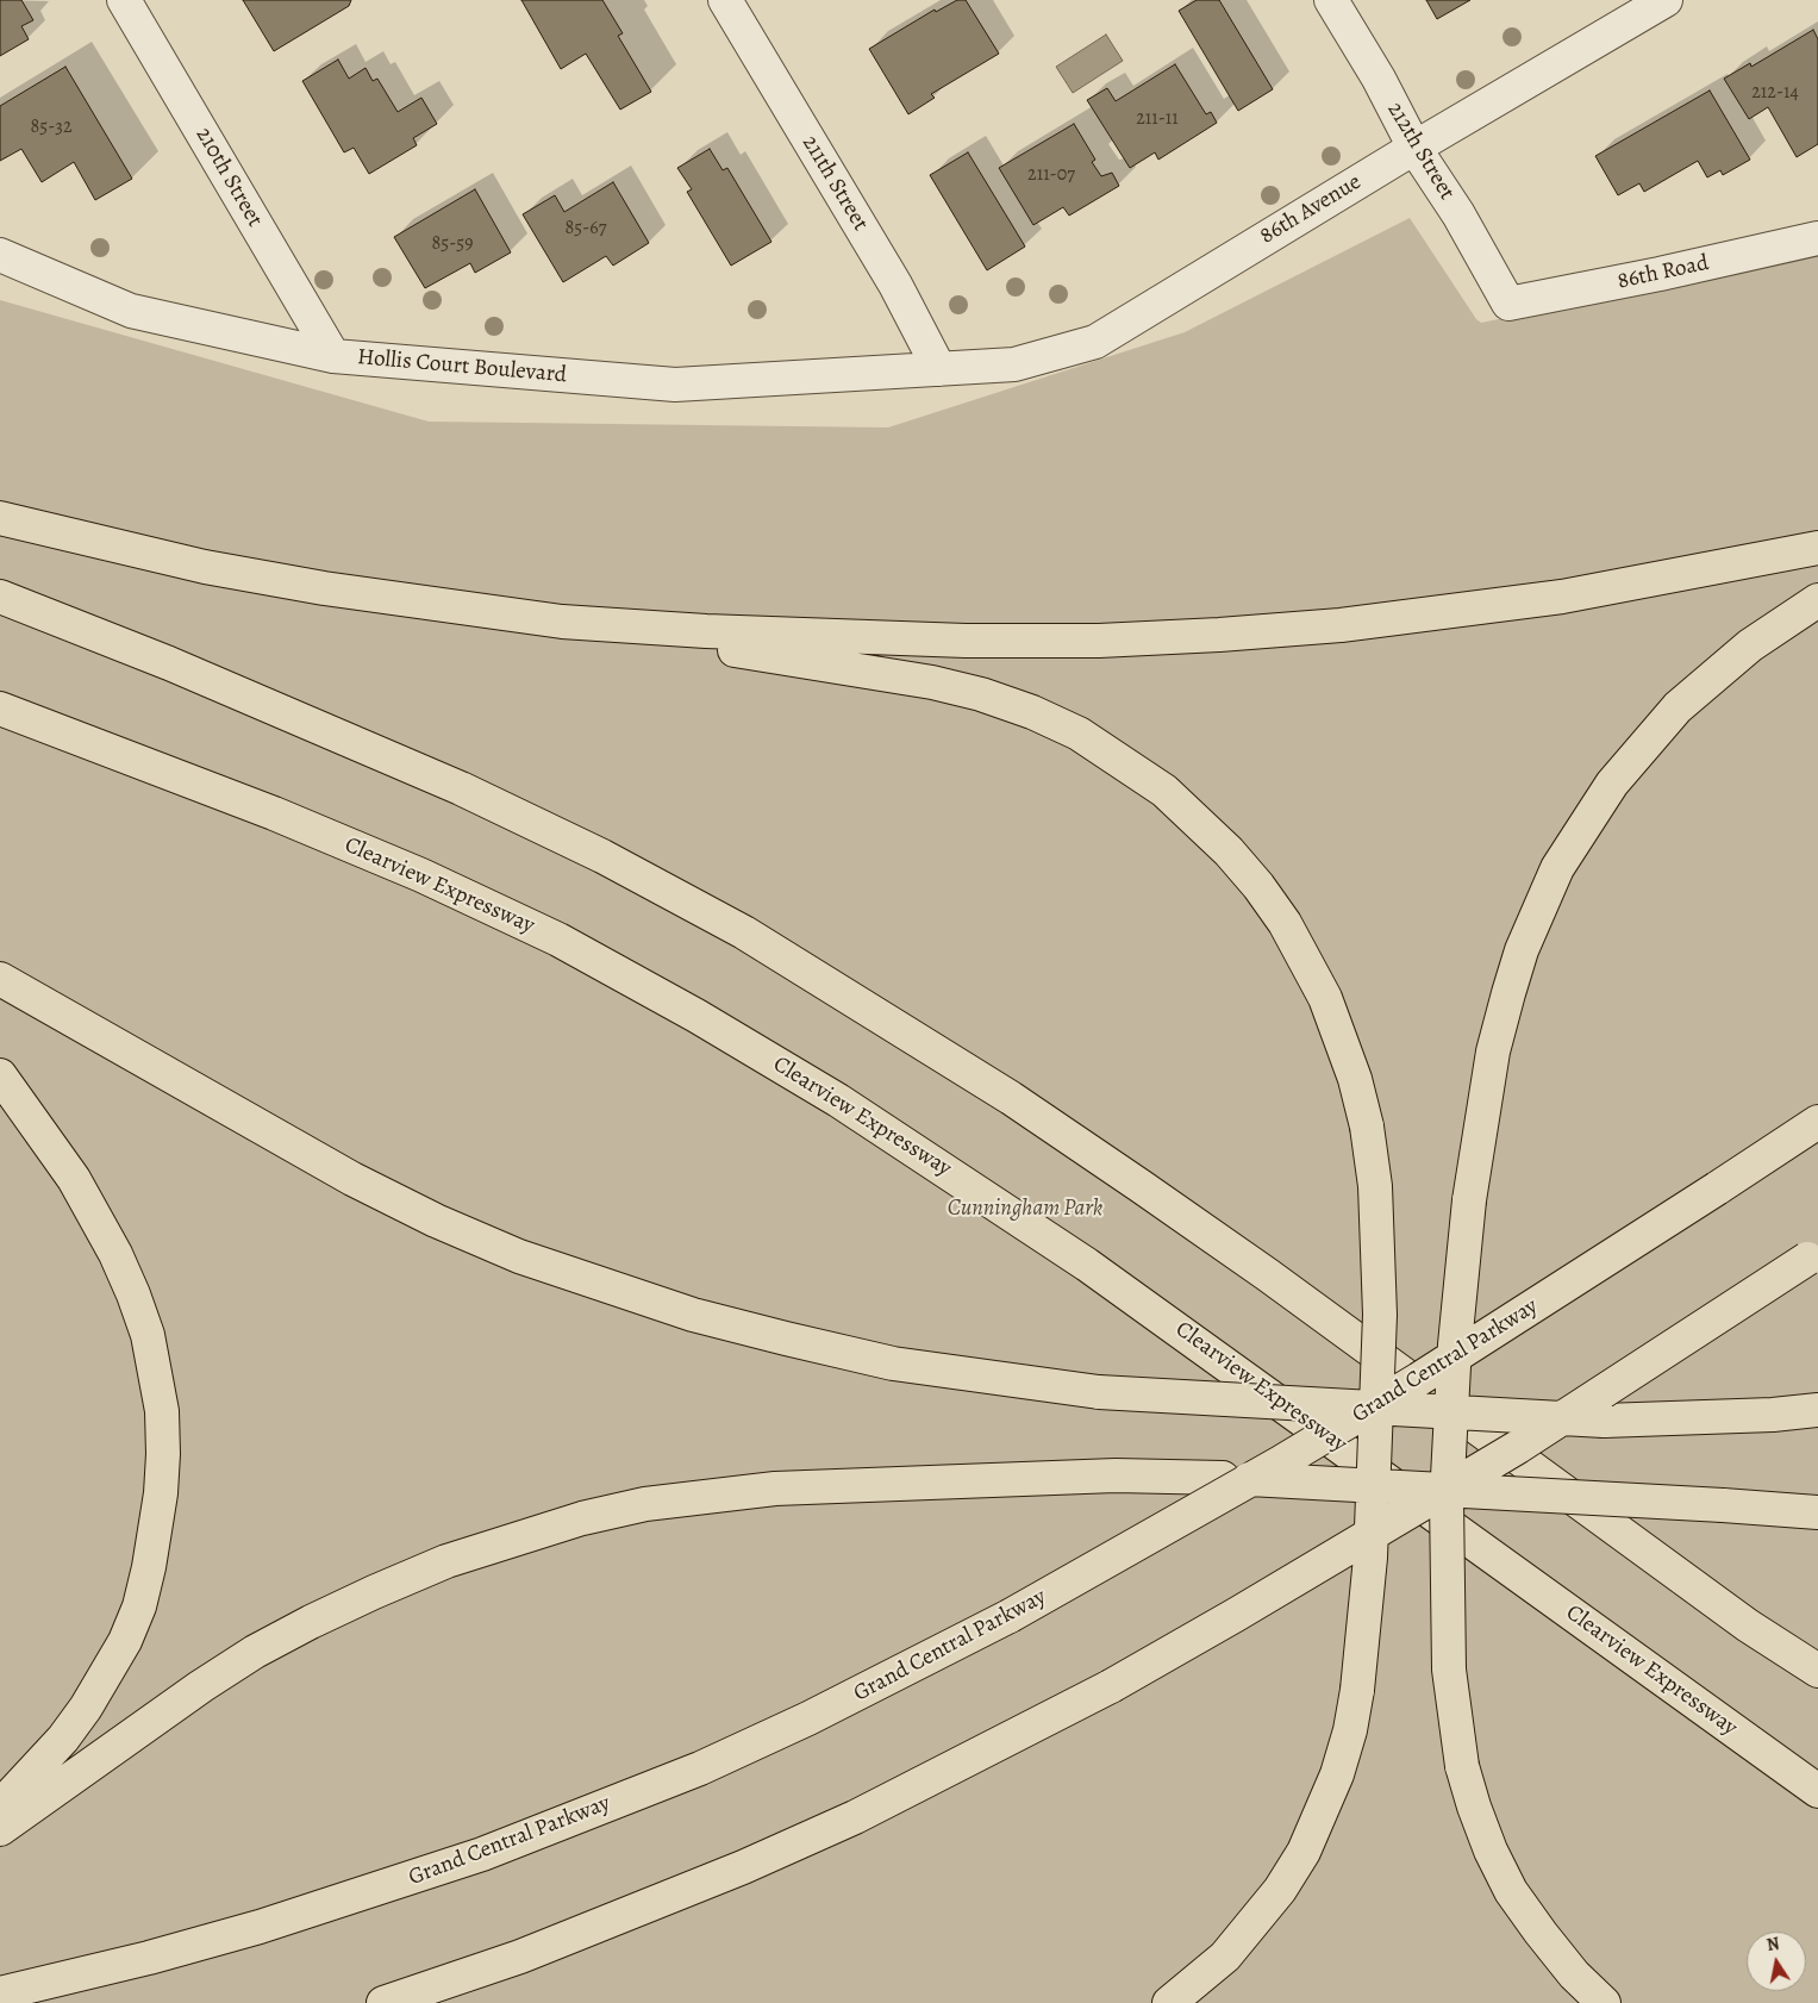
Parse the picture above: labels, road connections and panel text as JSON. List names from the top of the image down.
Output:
{
  "streets": {
    "highway": ["Clearview Expressway", "Grand Central Parkway"],
    "street": [
      "212th Street",
      "210th Street",
      "211th Street",
      "86th Avenue",
      "86th Road",
      "Hollis Court Boulevard"
    ]
  },
  "crossings": [
    ["212th Street", "86th Avenue"],
    ["212th Street", "86th Road"],
    ["210th Street", "Hollis Court Boulevard"],
    ["211th Street", "86th Avenue"],
    ["211th Street", "Hollis Court Boulevard"],
    ["86th Avenue", "Hollis Court Boulevard"]
  ],
  "parks": ["Cunningham Park"],
  "house_numbers": [
    "212-14",
    "211-11",
    "85-32",
    "211-07",
    "85-67",
    "85-59"
  ],
  "north": "top"
}
